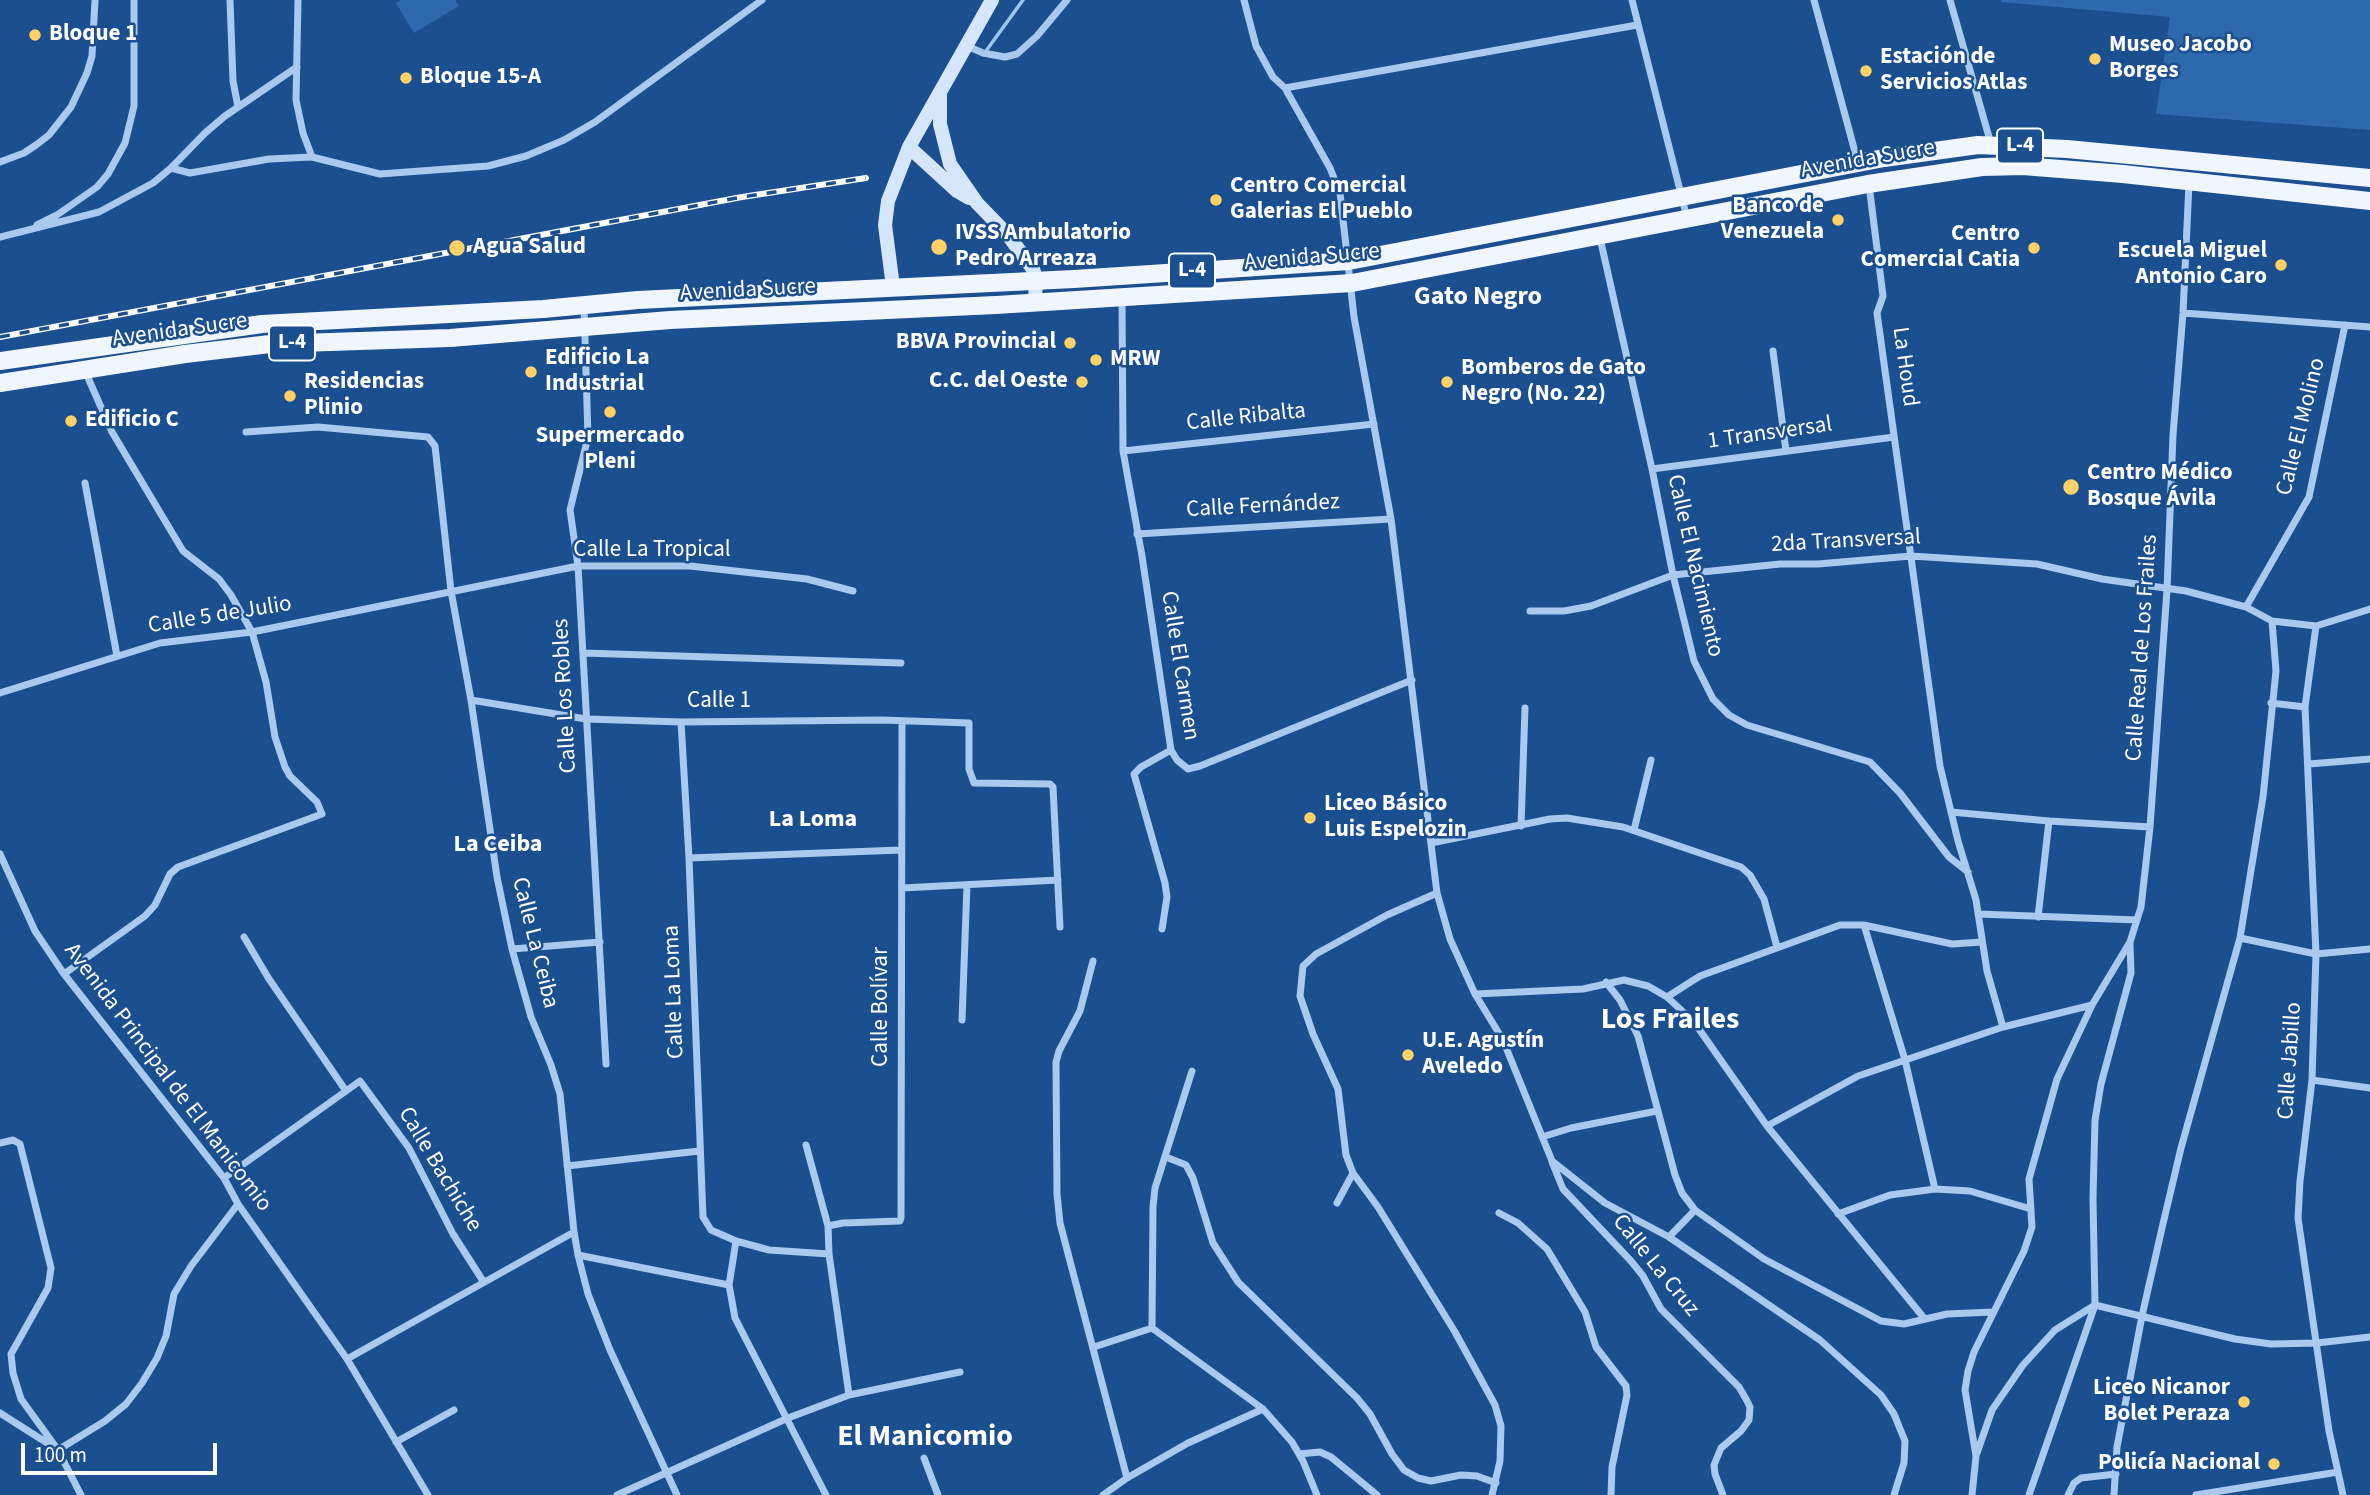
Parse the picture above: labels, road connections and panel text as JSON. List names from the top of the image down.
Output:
{
  "streets": {
    "main road": ["L-4", "Avenida Sucre"],
    "street": [
      "La Houd",
      "Calle Ribalta",
      "Calle El Molino",
      "1 Transversal",
      "Calle Fernández",
      "2da Transversal",
      "Calle La Tropical",
      "Calle El Nacimiento",
      "Calle 5 de Julio",
      "Calle Real de Los Frailes",
      "Calle El Carmen",
      "Calle Los Robles",
      "Calle 1",
      "Calle La Ceiba",
      "Calle La Loma",
      "Calle Bolívar",
      "Calle Jabillo",
      "Avenida Principal de El Manicomio",
      "Calle Bachiche",
      "Calle La Cruz"
    ]
  },
  "crossings": [
    ["Avenida Sucre", "La Houd"],
    ["Avenida Sucre", "Calle El Nacimiento"],
    ["Avenida Sucre", "Calle Real de Los Frailes"],
    ["Avenida Sucre", "Calle El Carmen"],
    ["Avenida Sucre", "Calle Los Robles"],
    ["La Houd", "1 Transversal"],
    ["La Houd", "2da Transversal"],
    ["La Houd", "Calle El Nacimiento"],
    ["Calle Ribalta", "Calle El Carmen"],
    ["Calle El Molino", "2da Transversal"],
    ["1 Transversal", "Calle El Nacimiento"],
    ["Calle Fernández", "Calle El Carmen"],
    ["2da Transversal", "Calle El Nacimiento"],
    ["2da Transversal", "Calle Real de Los Frailes"],
    ["Calle La Tropical", "Calle 5 de Julio"],
    ["Calle La Tropical", "Calle Los Robles"],
    ["Calle La Tropical", "Calle La Ceiba"],
    ["Calle 5 de Julio", "Calle La Ceiba"],
    ["Calle Los Robles", "Calle 1"],
    ["Calle 1", "Calle La Ceiba"],
    ["Calle 1", "Calle La Loma"],
    ["Calle 1", "Calle Bolívar"]
  ],
  "districts": [
    "Gato Negro",
    "La Loma",
    "La Ceiba",
    "Los Frailes",
    "El Manicomio"
  ],
  "places": [
    "Bloque 1",
    "Museo Jacobo Borges",
    "Estación de Servicios Atlas",
    "Bloque 15-A",
    "Centro Comercial Galerias El Pueblo",
    "Banco de Venezuela",
    "IVSS Ambulatorio Pedro Arreaza",
    "Agua Salud",
    "Centro Comercial Catia",
    "Escuela Miguel Antonio Caro",
    "BBVA Provincial",
    "MRW",
    "Edificio La Industrial",
    "C.C. del Oeste",
    "Bomberos de Gato Negro (No. 22)",
    "Residencias Plinio",
    "Supermercado Pleni",
    "Edificio C",
    "Centro Médico Bosque Ávila",
    "Liceo Básico Luis Espelozin",
    "U.E. Agustín Aveledo",
    "Liceo Nicanor Bolet Peraza",
    "Policía Nacional"
  ],
  "scale_bar": "100 m"
}
